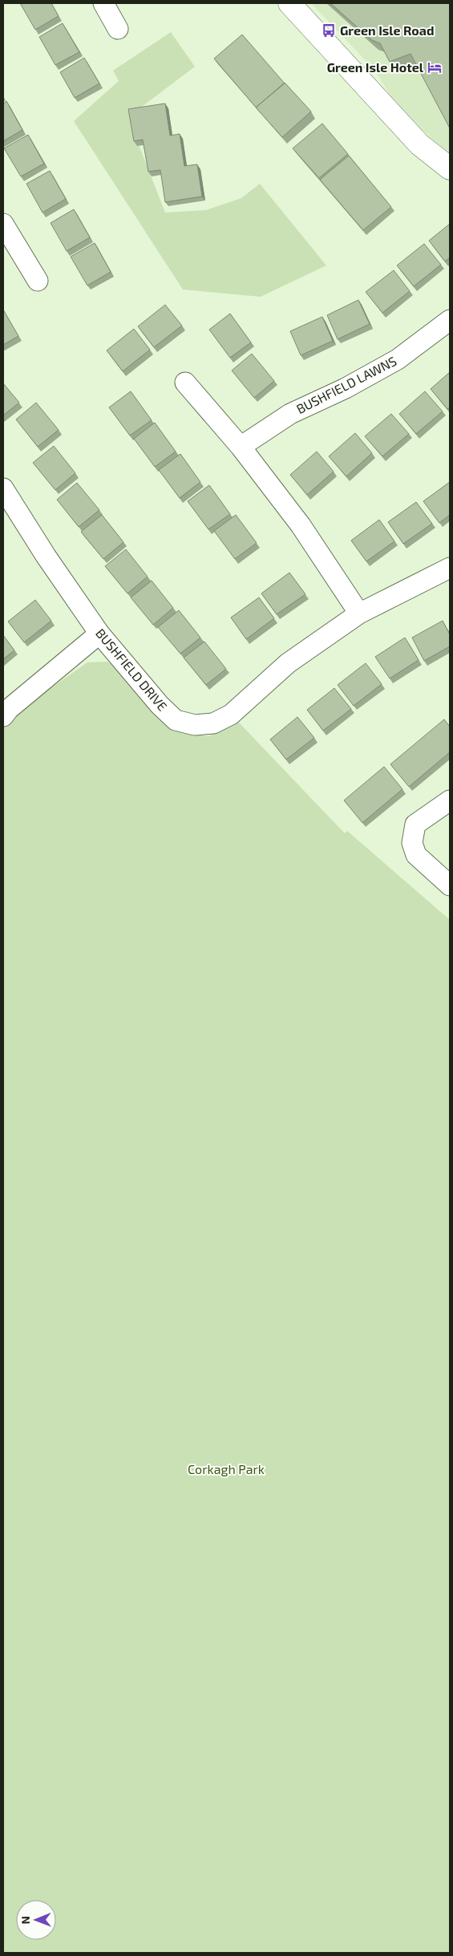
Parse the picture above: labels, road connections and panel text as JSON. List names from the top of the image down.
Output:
{
  "streets": {
    "street": ["BUSHFIELD LAWNS", "BUSHFIELD DRIVE"]
  },
  "parks": ["Corkagh Park"],
  "places": {
    "bus stop": ["Green Isle Road"],
    "hotel": ["Green Isle Hotel"]
  },
  "north": "left"
}
